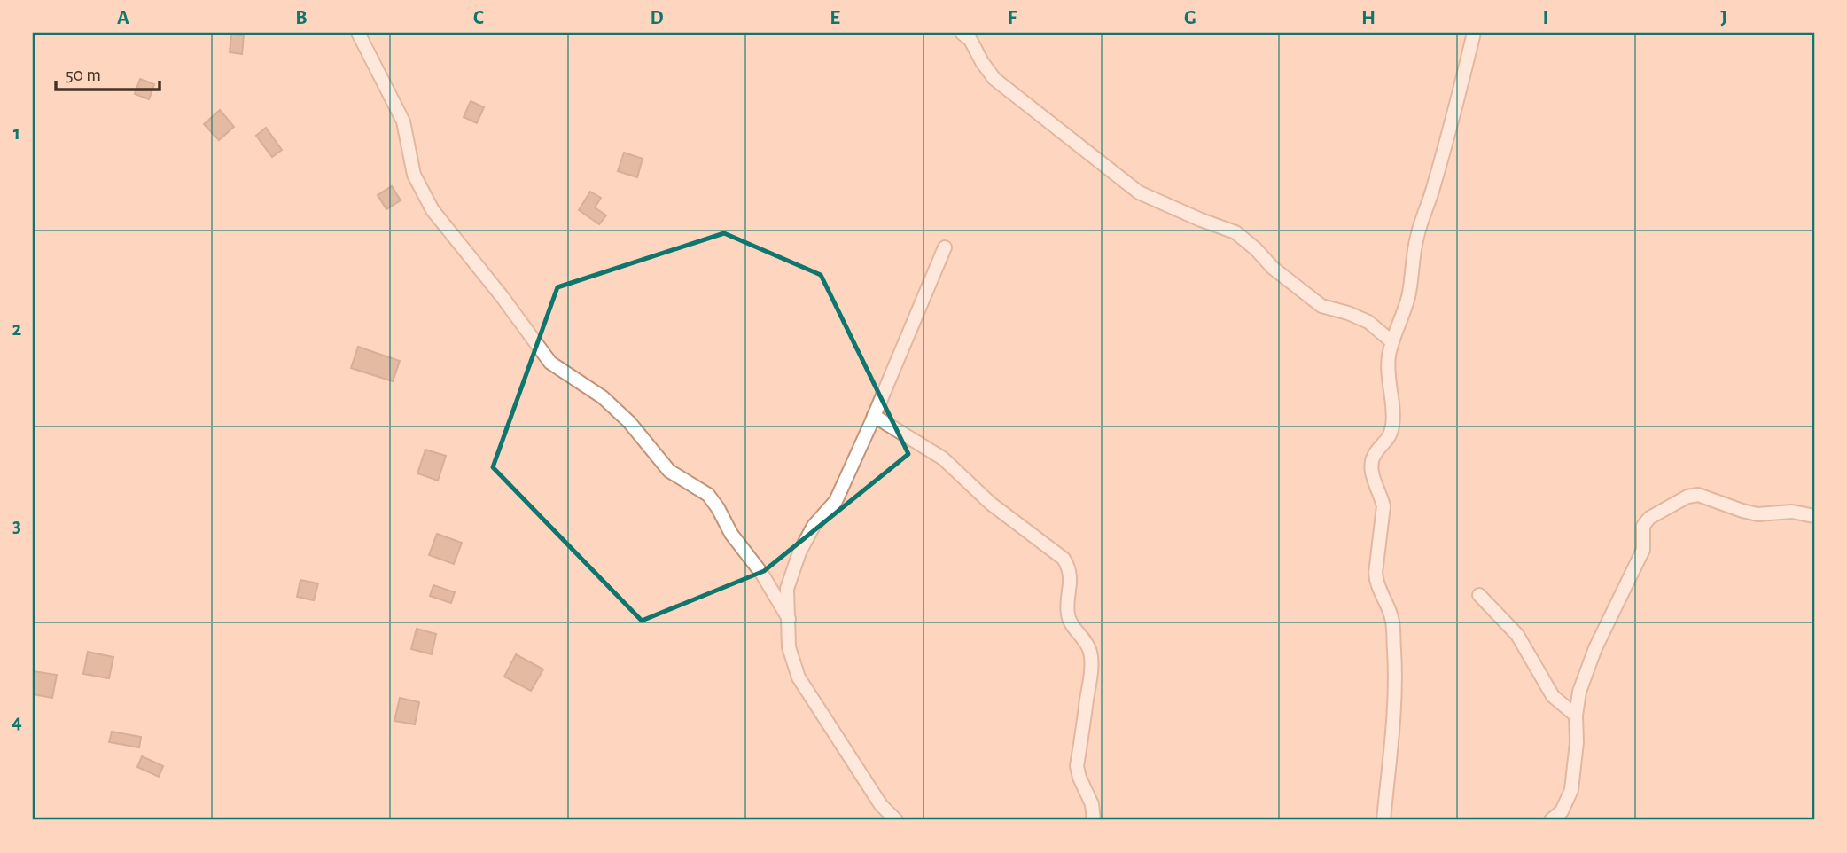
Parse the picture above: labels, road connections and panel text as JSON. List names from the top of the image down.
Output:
{
  "scale_bar": "50 m",
  "grid": {
    "columns": [
      "A",
      "B",
      "C",
      "D",
      "E",
      "F",
      "G",
      "H",
      "I",
      "J"
    ],
    "rows": [
      "1",
      "2",
      "3",
      "4"
    ]
  }
}
